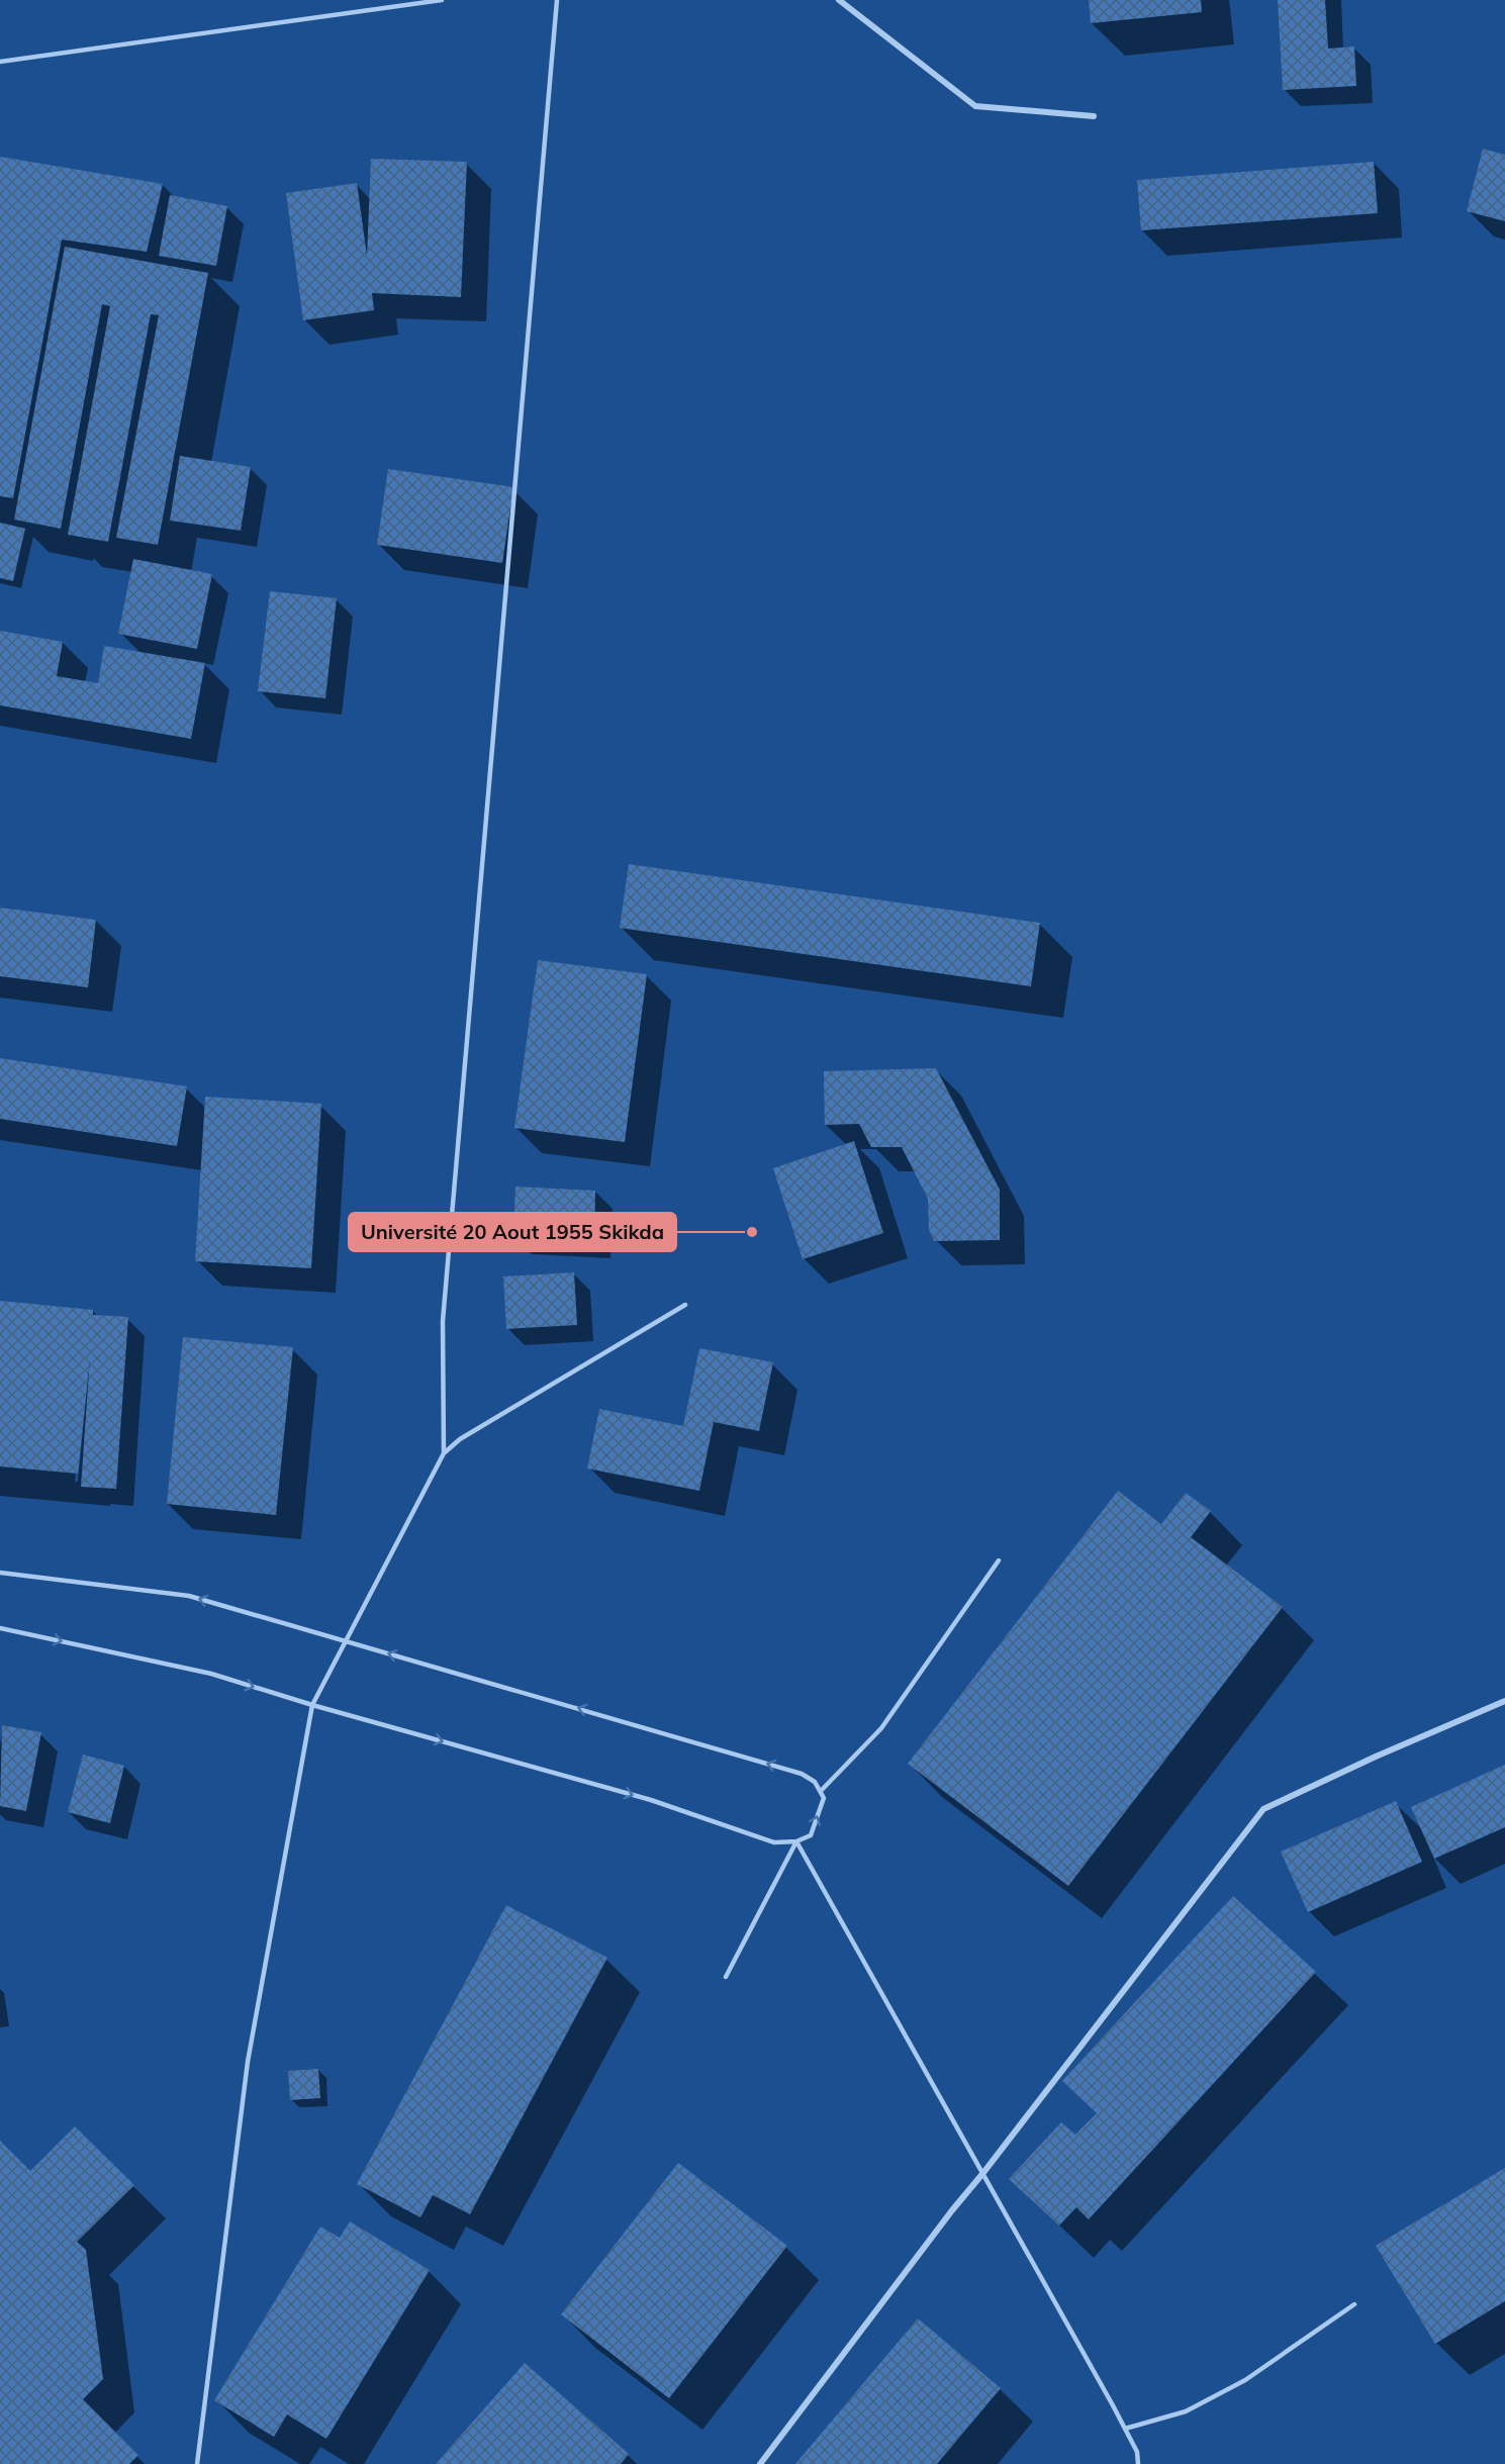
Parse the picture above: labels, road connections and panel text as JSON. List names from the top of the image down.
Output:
{
  "places": ["Université 20 Aout 1955 Skikda"]
}
